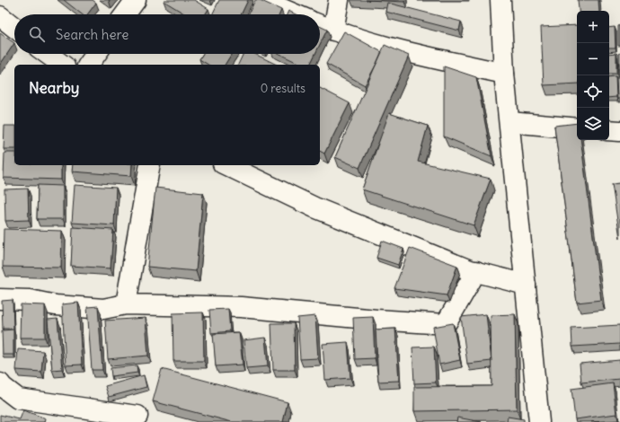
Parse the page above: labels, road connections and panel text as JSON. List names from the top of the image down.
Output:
{
  "page": {
    "map_buttons": ["+", "−"],
    "search": "Search here",
    "heading": ["Nearby", "0 results"]
  }
}
